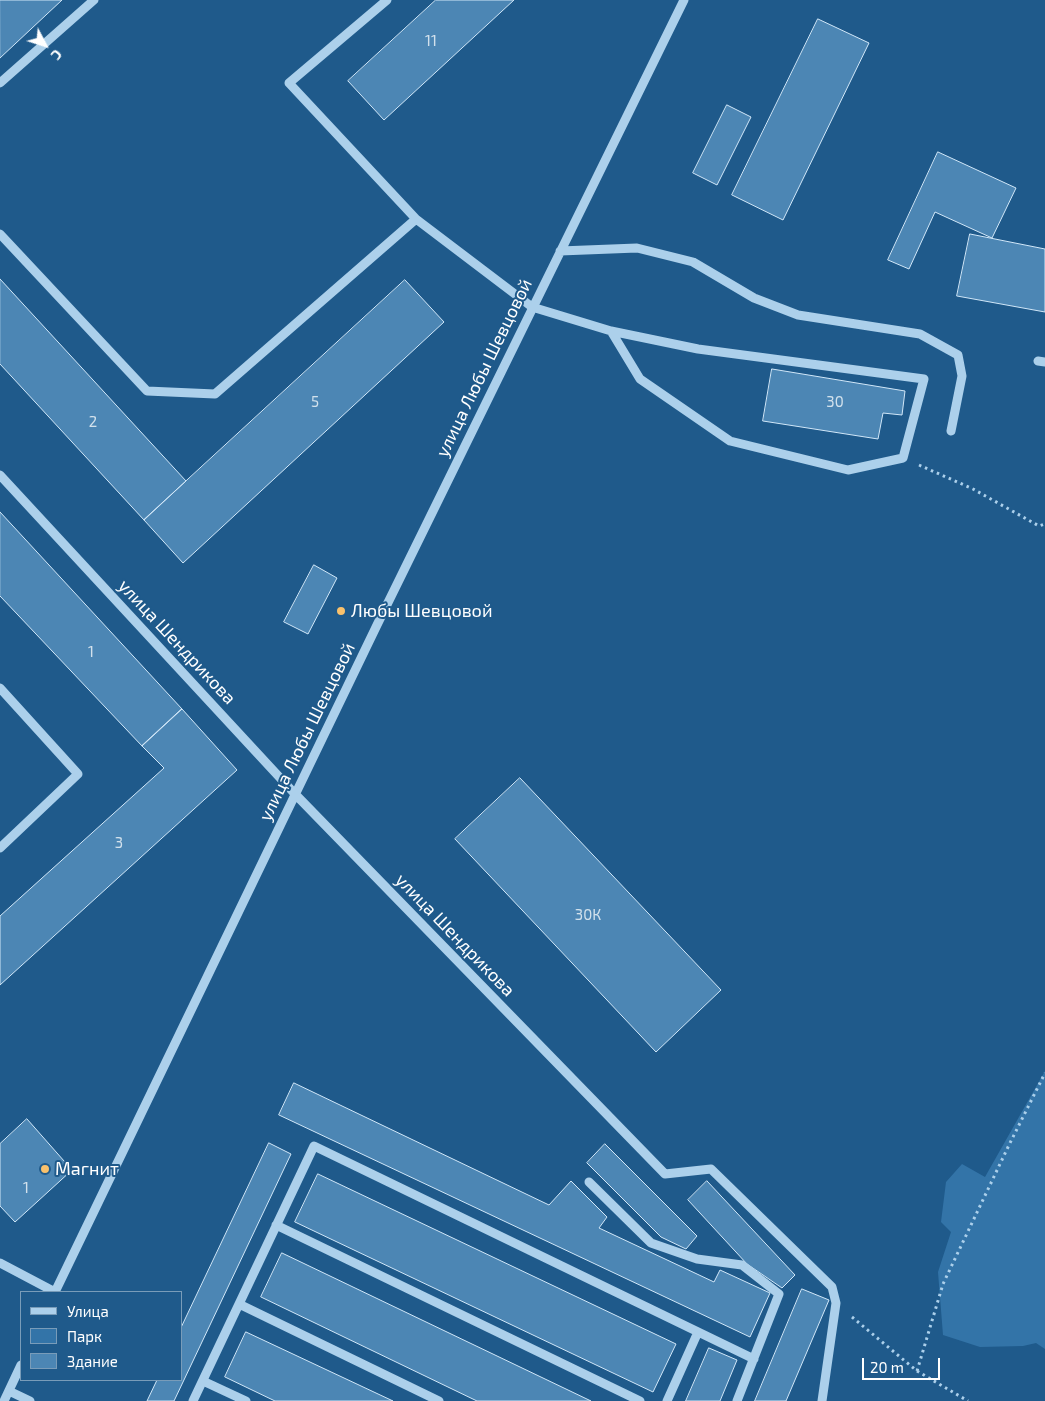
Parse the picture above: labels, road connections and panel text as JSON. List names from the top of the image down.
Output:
{
  "streets": {
    "street": ["улица Любы Шевцовой", "улица Шендрикова"]
  },
  "crossings": [
    ["улица Любы Шевцовой", "улица Шендрикова"]
  ],
  "places": ["Любы Шевцовой", "Магнит"],
  "house_numbers": [
    "11",
    "5",
    "30",
    "2",
    "1",
    "3",
    "30К",
    "1"
  ],
  "legend": ["Улица", "Парк", "Здание"],
  "scale_bar": "20 m",
  "north": "bottom right"
}
